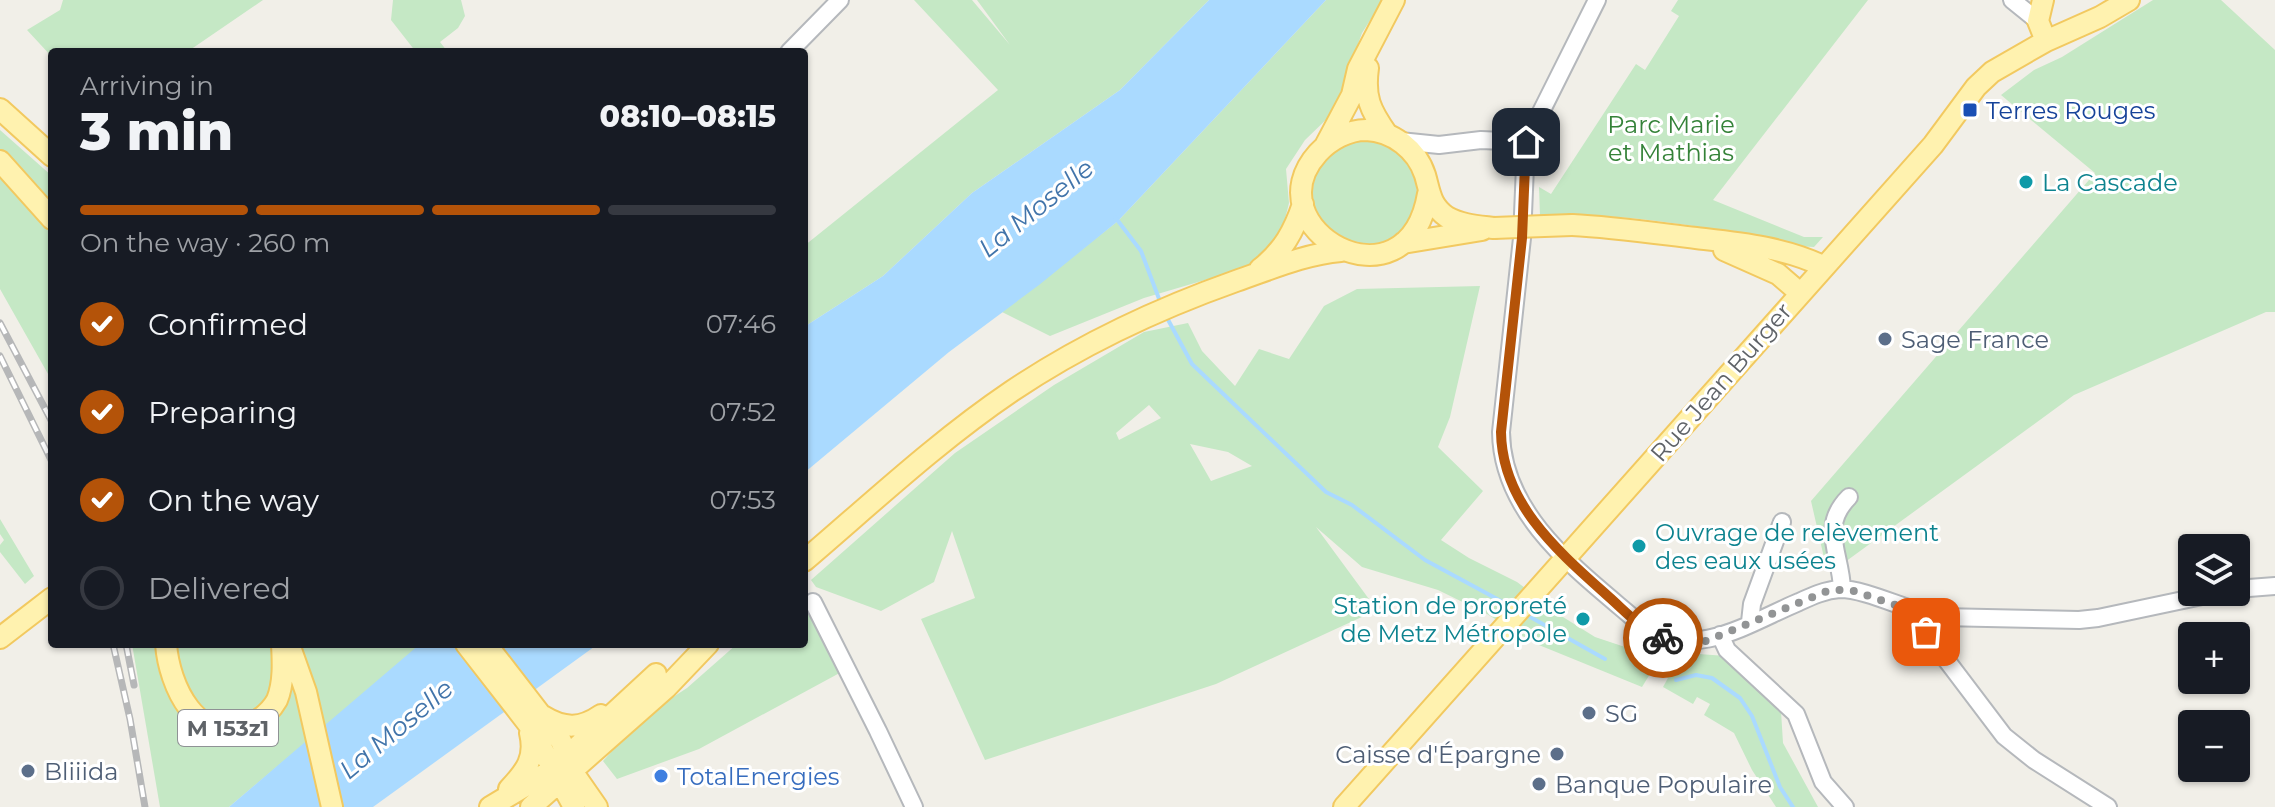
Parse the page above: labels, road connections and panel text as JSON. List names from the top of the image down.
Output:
{
  "streets": {
    "main road": ["Rue Jean Burger", "M 153z1"]
  },
  "water": ["La Moselle"],
  "parks": ["Parc Marie et Mathias"],
  "places": {
    "transit": ["Terres Rouges"],
    "other": [
      "La Cascade",
      "Sage France",
      "Ouvrage de relèvement des eaux usées",
      "Station de propreté de Metz Métropole",
      "SG",
      "Caisse d'Épargne",
      "Bliiida",
      "TotalEnergies",
      "Banque Populaire"
    ]
  },
  "page": {
    "heading": ["3 min", "Arriving in", "08:10–08:15"],
    "bar": "On the way · 260 m",
    "list": [
      ["Confirmed", "07:46"],
      ["Preparing", "07:52"],
      ["On the way", "07:53"],
      "Delivered"
    ],
    "map_buttons": ["+", "−"]
  }
}
